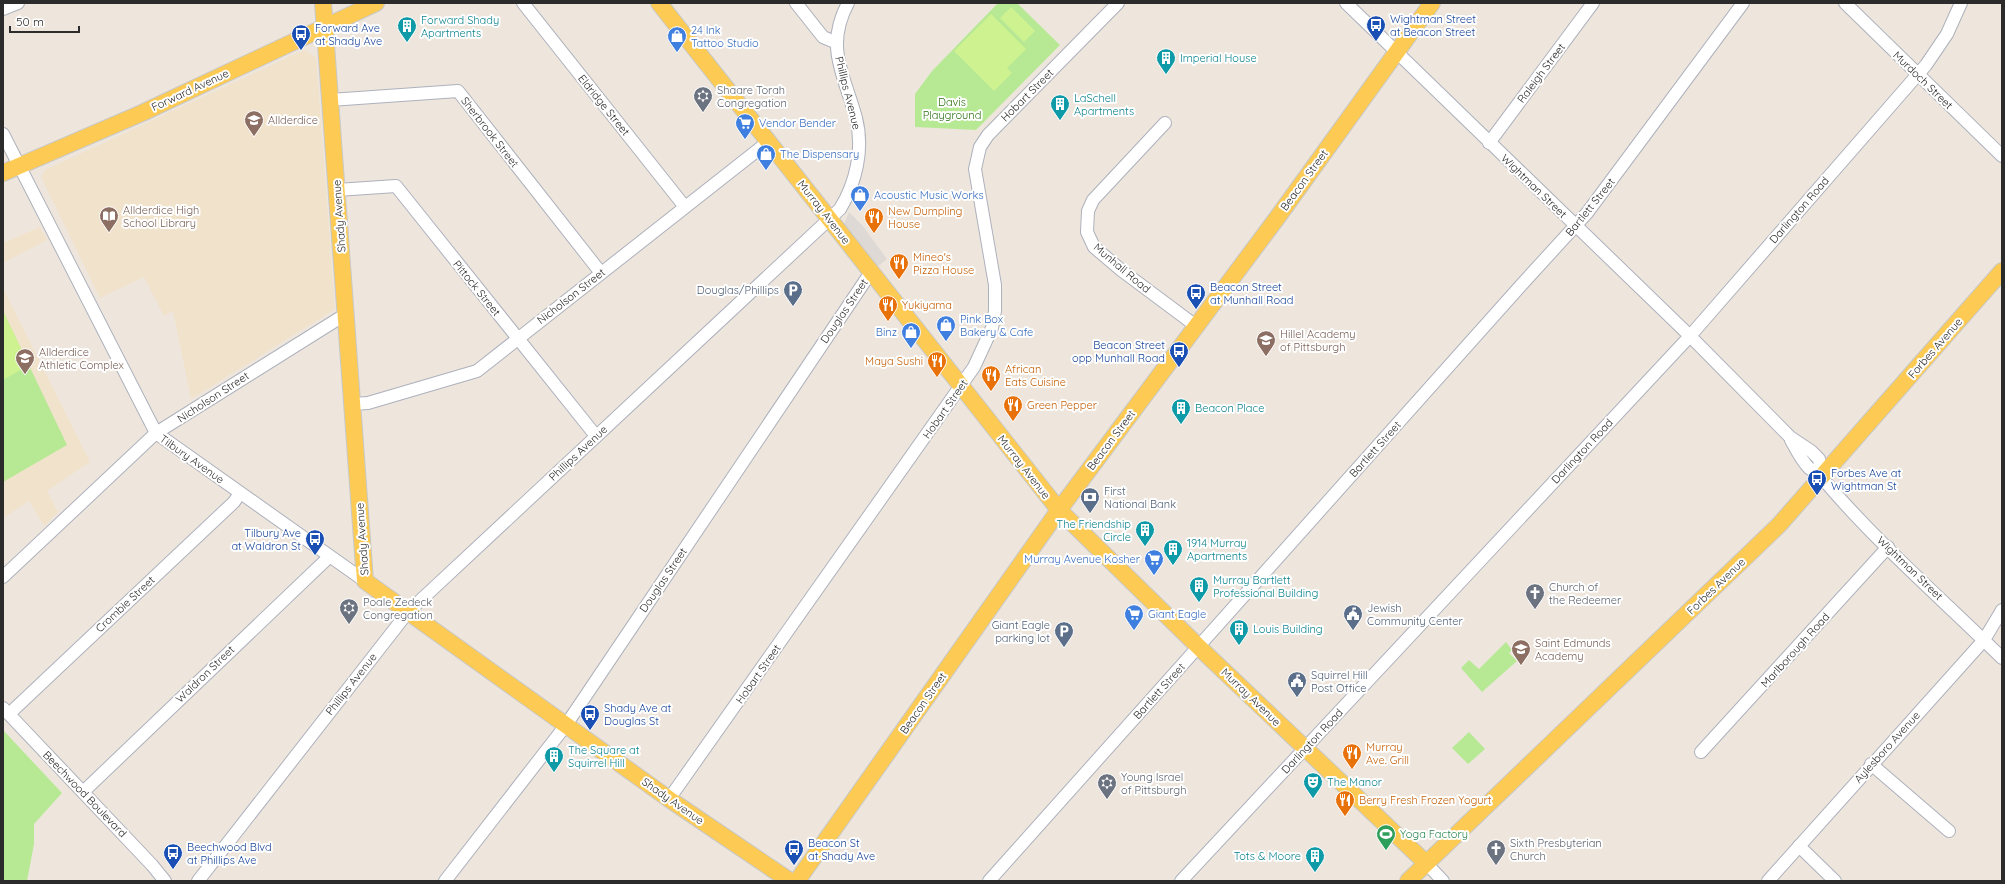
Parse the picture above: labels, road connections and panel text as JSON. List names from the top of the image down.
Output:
{
  "streets": {
    "main road": [
      "Forward Avenue",
      "Beacon Street",
      "Murray Avenue",
      "Shady Avenue",
      "Forbes Avenue"
    ],
    "street": [
      "Raleigh Street",
      "Murdoch Street",
      "Phillips Avenue",
      "Hobart Street",
      "Eldridge Street",
      "Sherbrook Street",
      "Wightman Street",
      "Bartlett Street",
      "Darlington Road",
      "Munhall Road",
      "Pittock Street",
      "Nicholson Street",
      "Douglas Street",
      "Tilbury Avenue",
      "Crombie Street",
      "Marlborough Road",
      "Waldron Street",
      "Aylesboro Avenue",
      "Beechwood Boulevard"
    ]
  },
  "crossings": [
    ["Raleigh Street", "Wightman Street"],
    ["Murdoch Street", "Darlington Road"],
    ["Forward Avenue", "Shady Avenue"],
    ["Forward Avenue", "Tilbury Avenue"],
    ["Phillips Avenue", "Murray Avenue"],
    ["Phillips Avenue", "Shady Avenue"],
    ["Phillips Avenue", "Pittock Street"],
    ["Hobart Street", "Murray Avenue"],
    ["Hobart Street", "Shady Avenue"],
    ["Eldridge Street", "Nicholson Street"],
    ["Sherbrook Street", "Shady Avenue"],
    ["Sherbrook Street", "Nicholson Street"],
    ["Beacon Street", "Wightman Street"],
    ["Beacon Street", "Murray Avenue"],
    ["Beacon Street", "Munhall Road"],
    ["Wightman Street", "Bartlett Street"],
    ["Wightman Street", "Darlington Road"],
    ["Wightman Street", "Forbes Avenue"],
    ["Wightman Street", "Marlborough Road"],
    ["Wightman Street", "Aylesboro Avenue"],
    ["Bartlett Street", "Murray Avenue"],
    ["Darlington Road", "Murray Avenue"],
    ["Murray Avenue", "Nicholson Street"],
    ["Murray Avenue", "Douglas Street"],
    ["Murray Avenue", "Forbes Avenue"],
    ["Shady Avenue", "Pittock Street"],
    ["Shady Avenue", "Nicholson Street"],
    ["Shady Avenue", "Douglas Street"],
    ["Shady Avenue", "Tilbury Avenue"],
    ["Pittock Street", "Nicholson Street"],
    ["Nicholson Street", "Tilbury Avenue"],
    ["Tilbury Avenue", "Crombie Street"],
    ["Tilbury Avenue", "Waldron Street"],
    ["Crombie Street", "Beechwood Boulevard"],
    ["Waldron Street", "Beechwood Boulevard"]
  ],
  "parks": ["Davis Playground"],
  "places": {
    "bus stop": [
      "Wightman Street at Beacon Street",
      "Forward Ave at Shady Ave",
      "Beacon Street at Munhall Road",
      "Beacon Street opp Munhall Road",
      "Forbes Ave at Wightman St",
      "Tilbury Ave at Waldron St",
      "Shady Ave at Douglas St",
      "Beacon St at Shady Ave",
      "Beechwood Blvd at Phillips Ave"
    ],
    "building": [
      "Forward Shady Apartments",
      "Imperial House",
      "LaSchell Apartments",
      "Beacon Place",
      "The Friendship Circle",
      "1914 Murray Apartments",
      "Murray Bartlett Professional Building",
      "Louis Building",
      "The Square at Squirrel Hill",
      "Tots & Moore"
    ],
    "shop": [
      "24 Ink Tattoo Studio",
      "The Dispensary",
      "Acoustic Music Works",
      "Pink Box Bakery & Cafe",
      "Binz"
    ],
    "synagogue": ["Shaare Torah Congregation", "Poale Zedeck Congregation", "Young Israel of Pittsburgh"],
    "school or university": [
      "Allderdice",
      "Hillel Academy of Pittsburgh",
      "Allderdice Athletic Complex",
      "Saint Edmunds Academy"
    ],
    "supermarket": ["Vendor Bender", "Murray Avenue Kosher", "Giant Eagle"],
    "library": ["Allderdice High School Library"],
    "restaurant": [
      "New Dumpling House",
      "Mineo's Pizza House",
      "Yukiyama",
      "Maya Sushi",
      "African Eats Cuisine",
      "Green Pepper",
      "Murray Ave. Grill",
      "Berry Fresh Frozen Yogurt"
    ],
    "parking": ["Douglas/Phillips", "Giant Eagle parking lot"],
    "bank": ["First National Bank"],
    "church": ["Church of the Redeemer", "Sixth Presbyterian Church"],
    "public building": ["Jewish Community Center", "Squirrel Hill Post Office"],
    "theatre": ["The Manor"],
    "sports": ["Yoga Factory"]
  },
  "scale_bar": "50 m"
}
